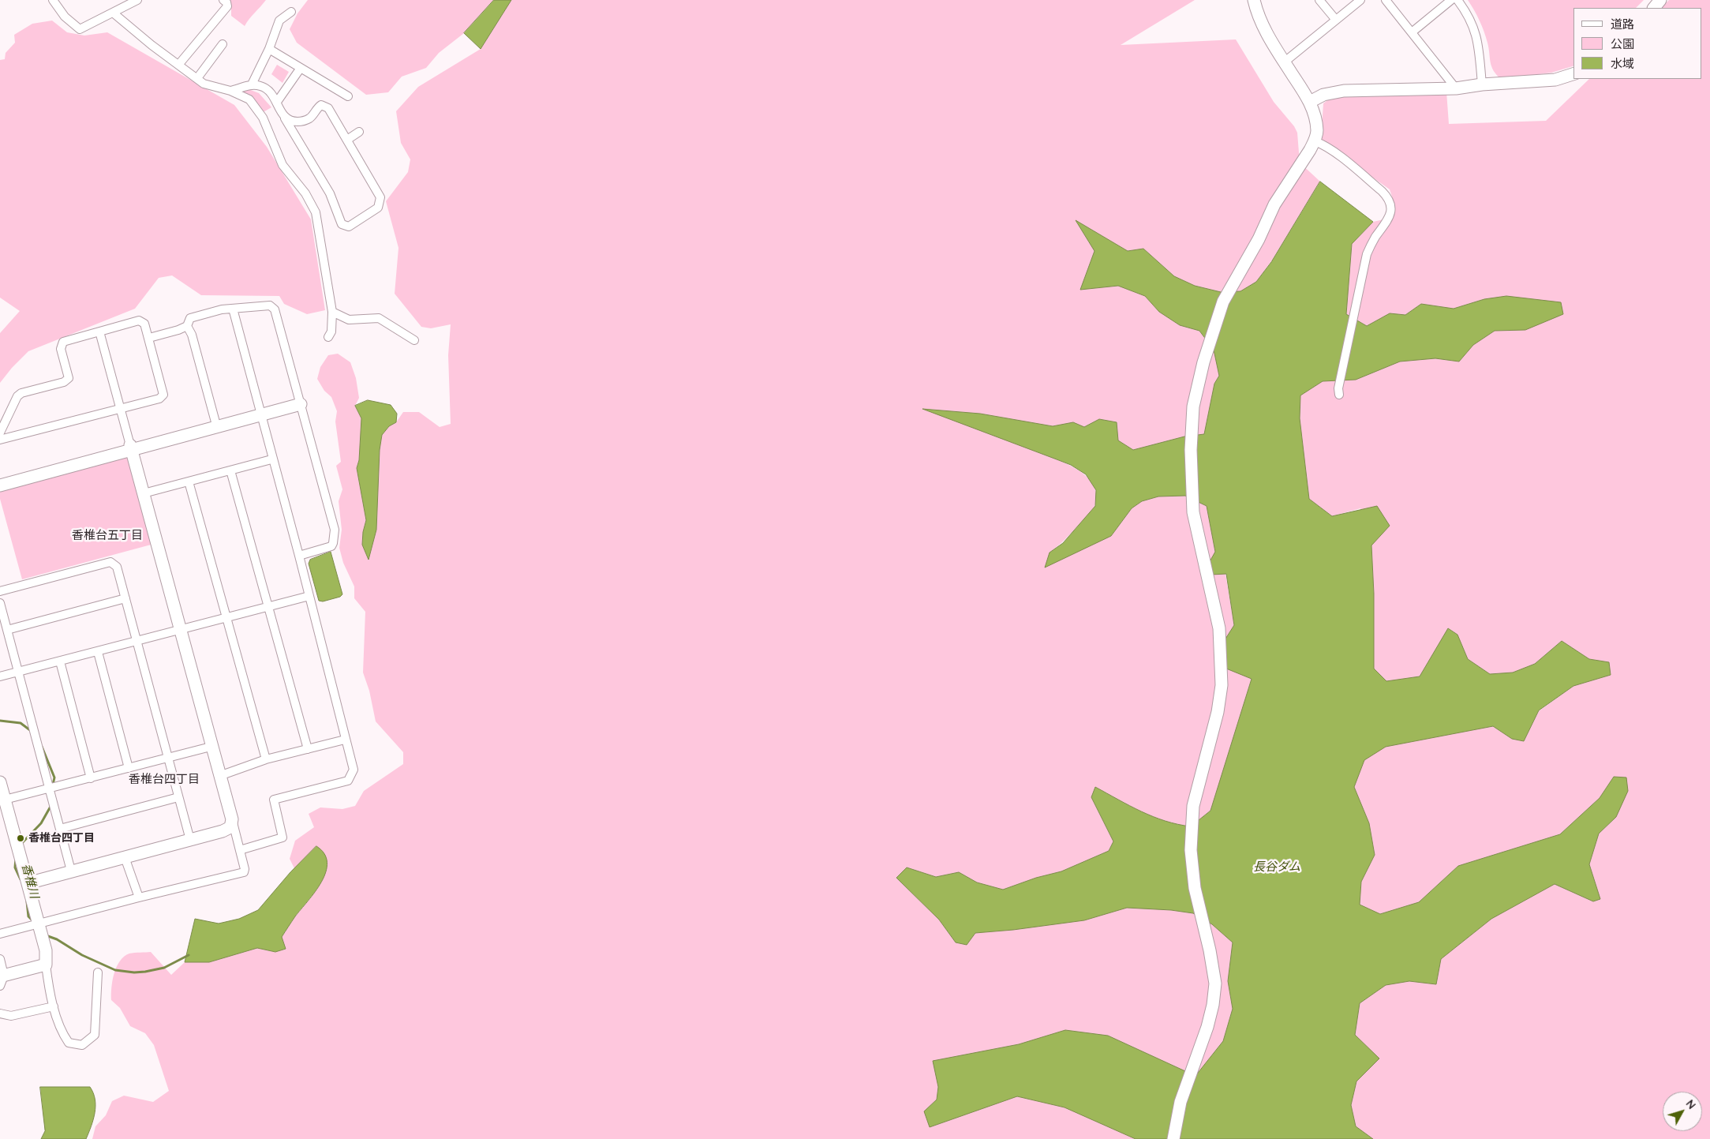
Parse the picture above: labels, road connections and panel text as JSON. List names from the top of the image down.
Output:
{
  "districts": ["香椎台五丁目", "香椎台四丁目"],
  "water": ["長谷ダム", "香椎川"],
  "places": ["香椎台四丁目"],
  "legend": ["道路", "公園", "水域"],
  "north": "top right"
}
